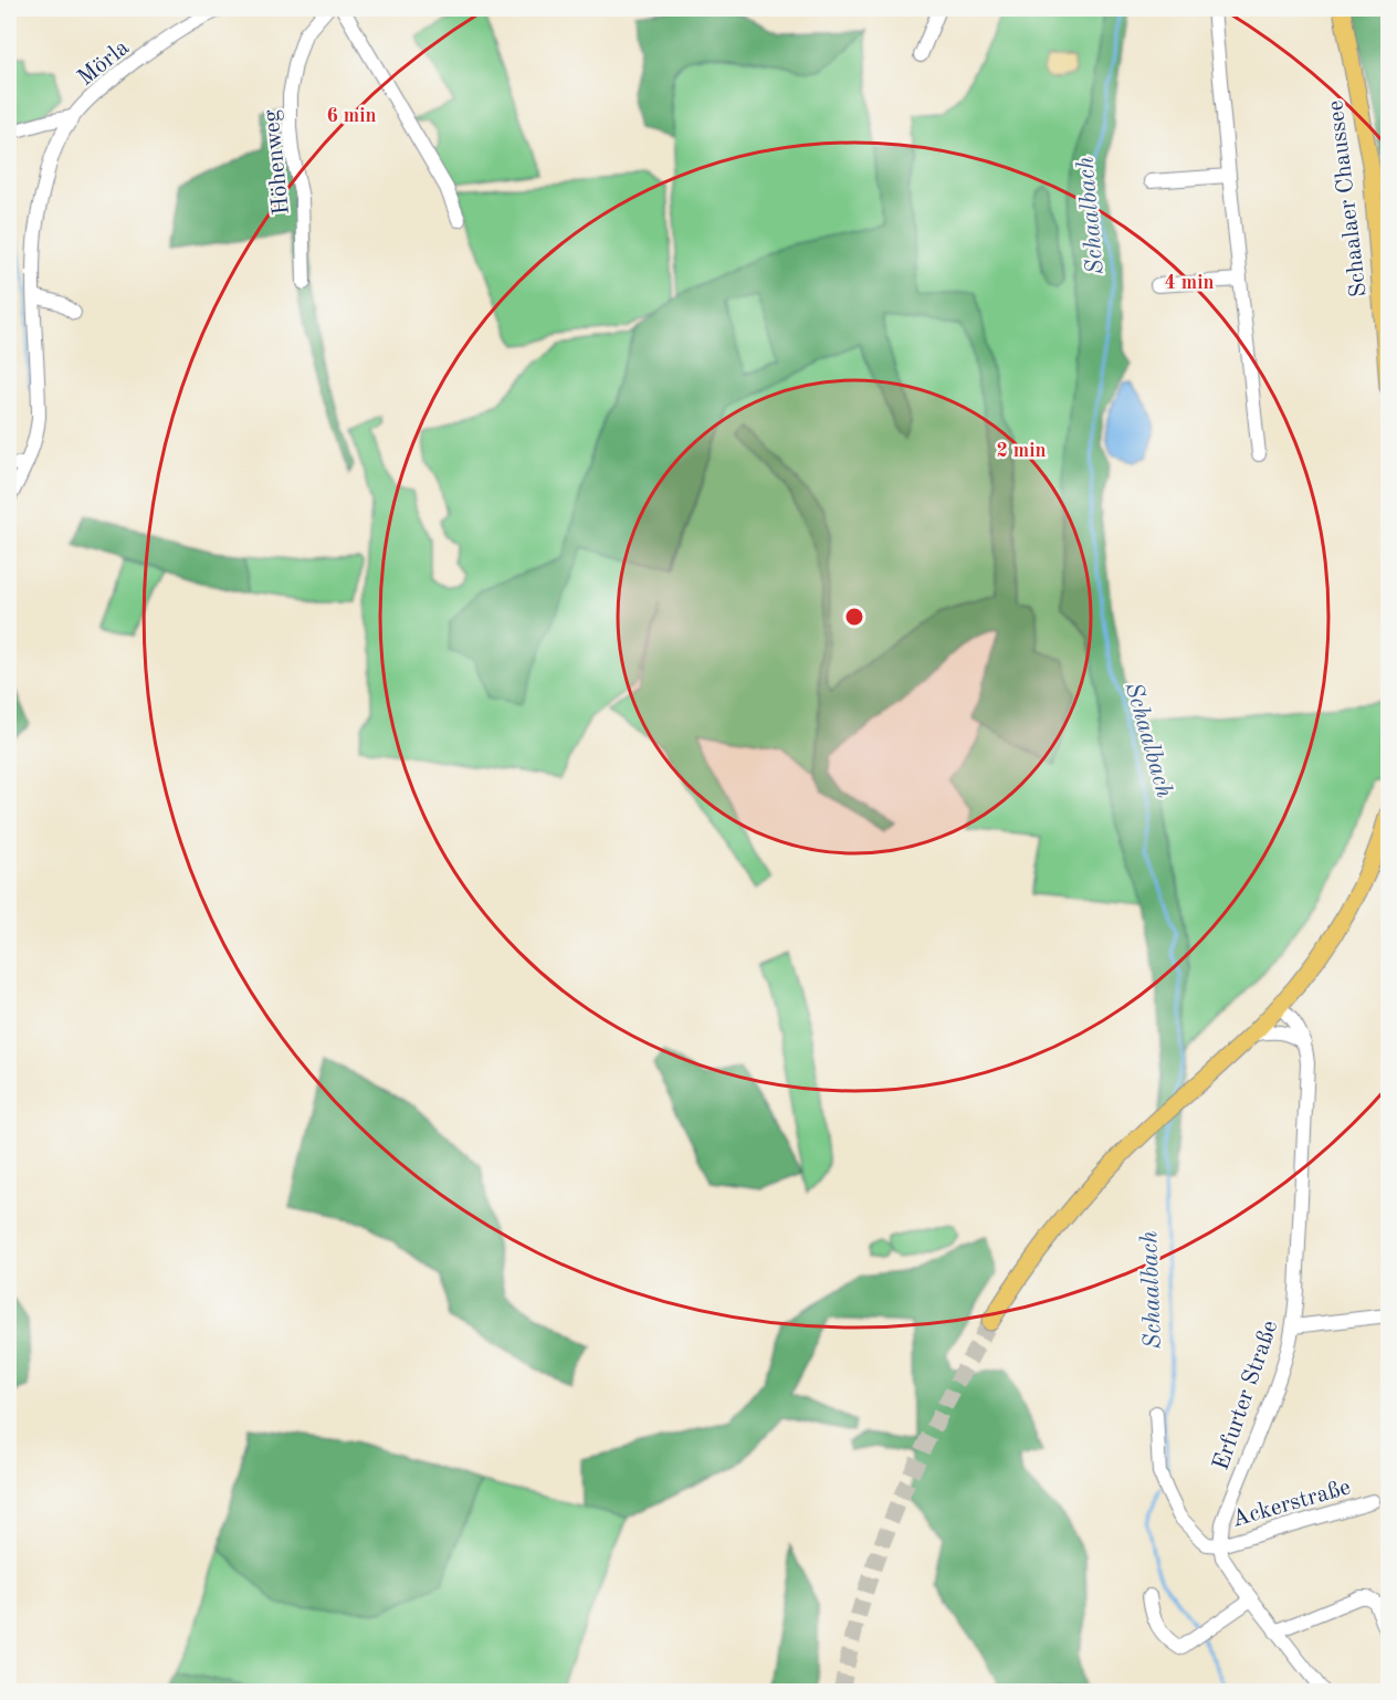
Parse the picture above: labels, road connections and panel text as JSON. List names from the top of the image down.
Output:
{
  "streets": {
    "main road": ["Schaalaer Chaussee"],
    "street": [
      "Mörla",
      "Höhenweg",
      "Erfurter Straße",
      "Ackerstraße"
    ]
  },
  "crossings": [
    ["Erfurter Straße", "Ackerstraße"]
  ],
  "water": ["Schaalbach"],
  "rings": ["6 min", "4 min", "2 min"]
}
